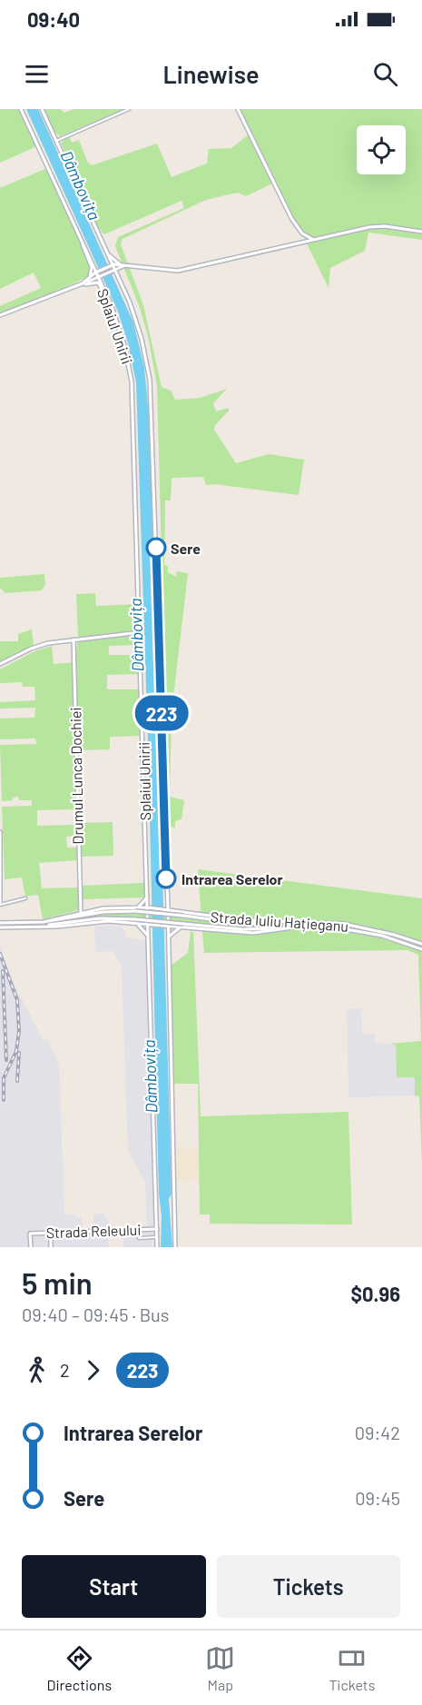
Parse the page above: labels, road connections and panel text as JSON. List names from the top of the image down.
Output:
{
  "streets": {
    "main road": [
      "Splaiul Unirii",
      "Drumul Lunca Dochiei",
      "Strada Iuliu Hațieganu",
      "Strada Releului"
    ]
  },
  "crossings": [
    ["Splaiul Unirii", "Strada Iuliu Hațieganu"],
    ["Splaiul Unirii", "Strada Releului"]
  ],
  "water": ["Dâmbovița"],
  "places": ["Sere", "Intrarea Serelor"],
  "lines": ["bus line 223"],
  "page": {
    "status": "09:40",
    "header": "Linewise",
    "on_map": "223",
    "heading": ["5 min", "09:40 – 09:45 · Bus", "$0.96"],
    "legs": ["2", "223"],
    "list": [
      {
        "name": "Intrarea Serelor",
        "value": "09:42"
      },
      {
        "name": "Sere",
        "value": "09:45"
      }
    ],
    "buttons": ["Start", "Tickets"],
    "tabs": ["Directions", "Map", "Tickets"]
  }
}
